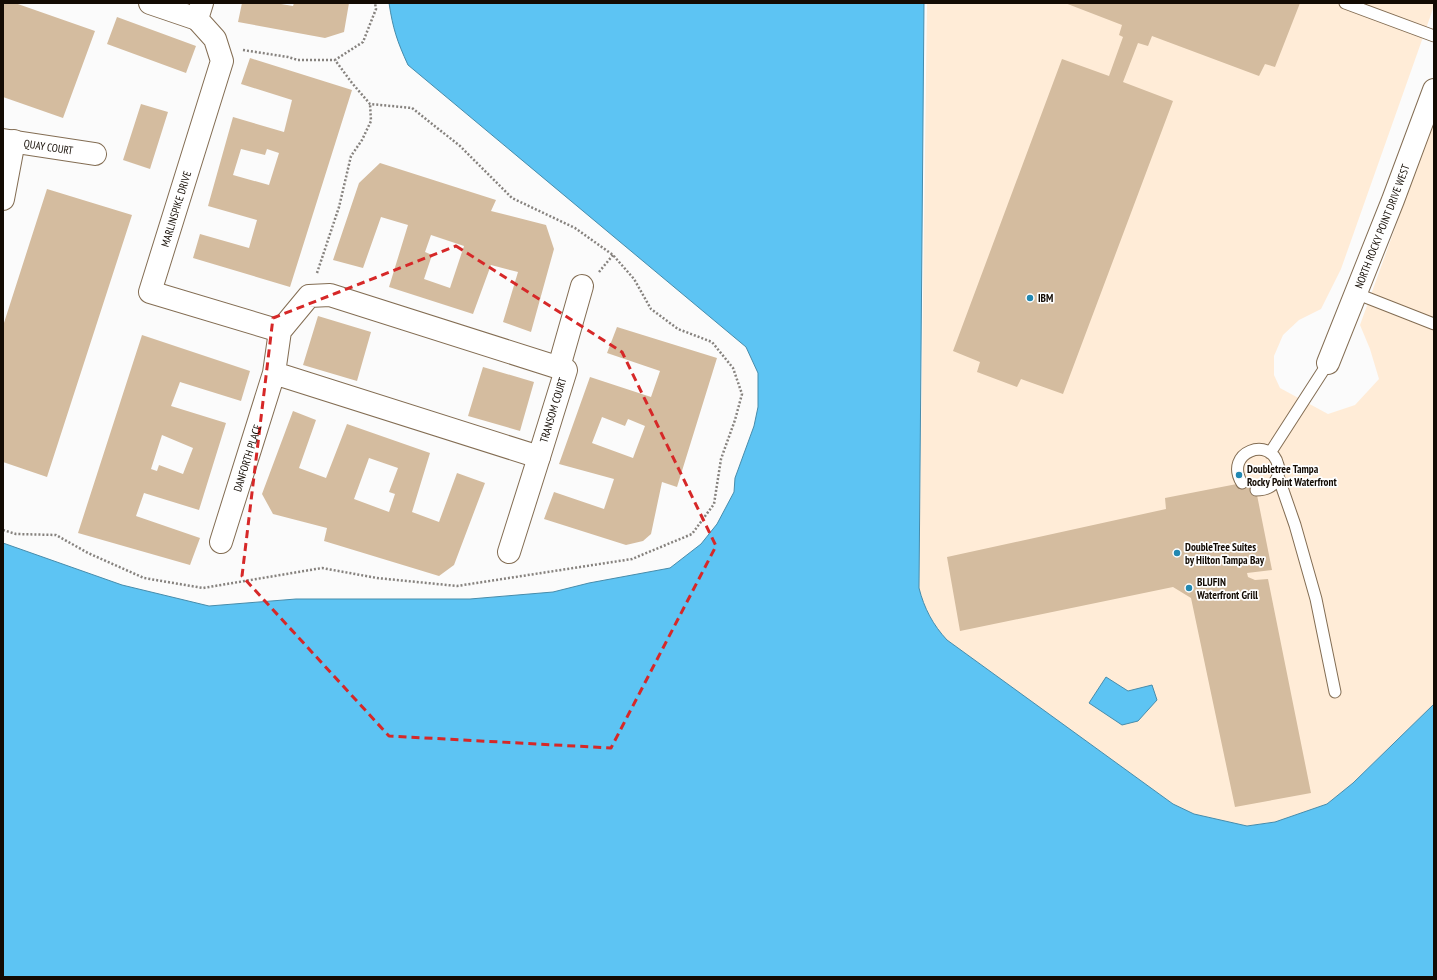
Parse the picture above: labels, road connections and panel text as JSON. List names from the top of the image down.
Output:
{
  "streets": {
    "street": [
      "QUAY COURT",
      "MARLINSPIKE DRIVE",
      "NORTH ROCKY POINT DRIVE WEST",
      "TRANSOM COURT",
      "DANFORTH PLACE"
    ]
  },
  "crossings": [
    ["TRANSOM COURT", "DANFORTH PLACE"]
  ],
  "places": [
    "IBM",
    "Doubletree Tampa Rocky Point Waterfront",
    "DoubleTree Suites by Hilton Tampa Bay",
    "BLUFIN Waterfront Grill"
  ]
}
